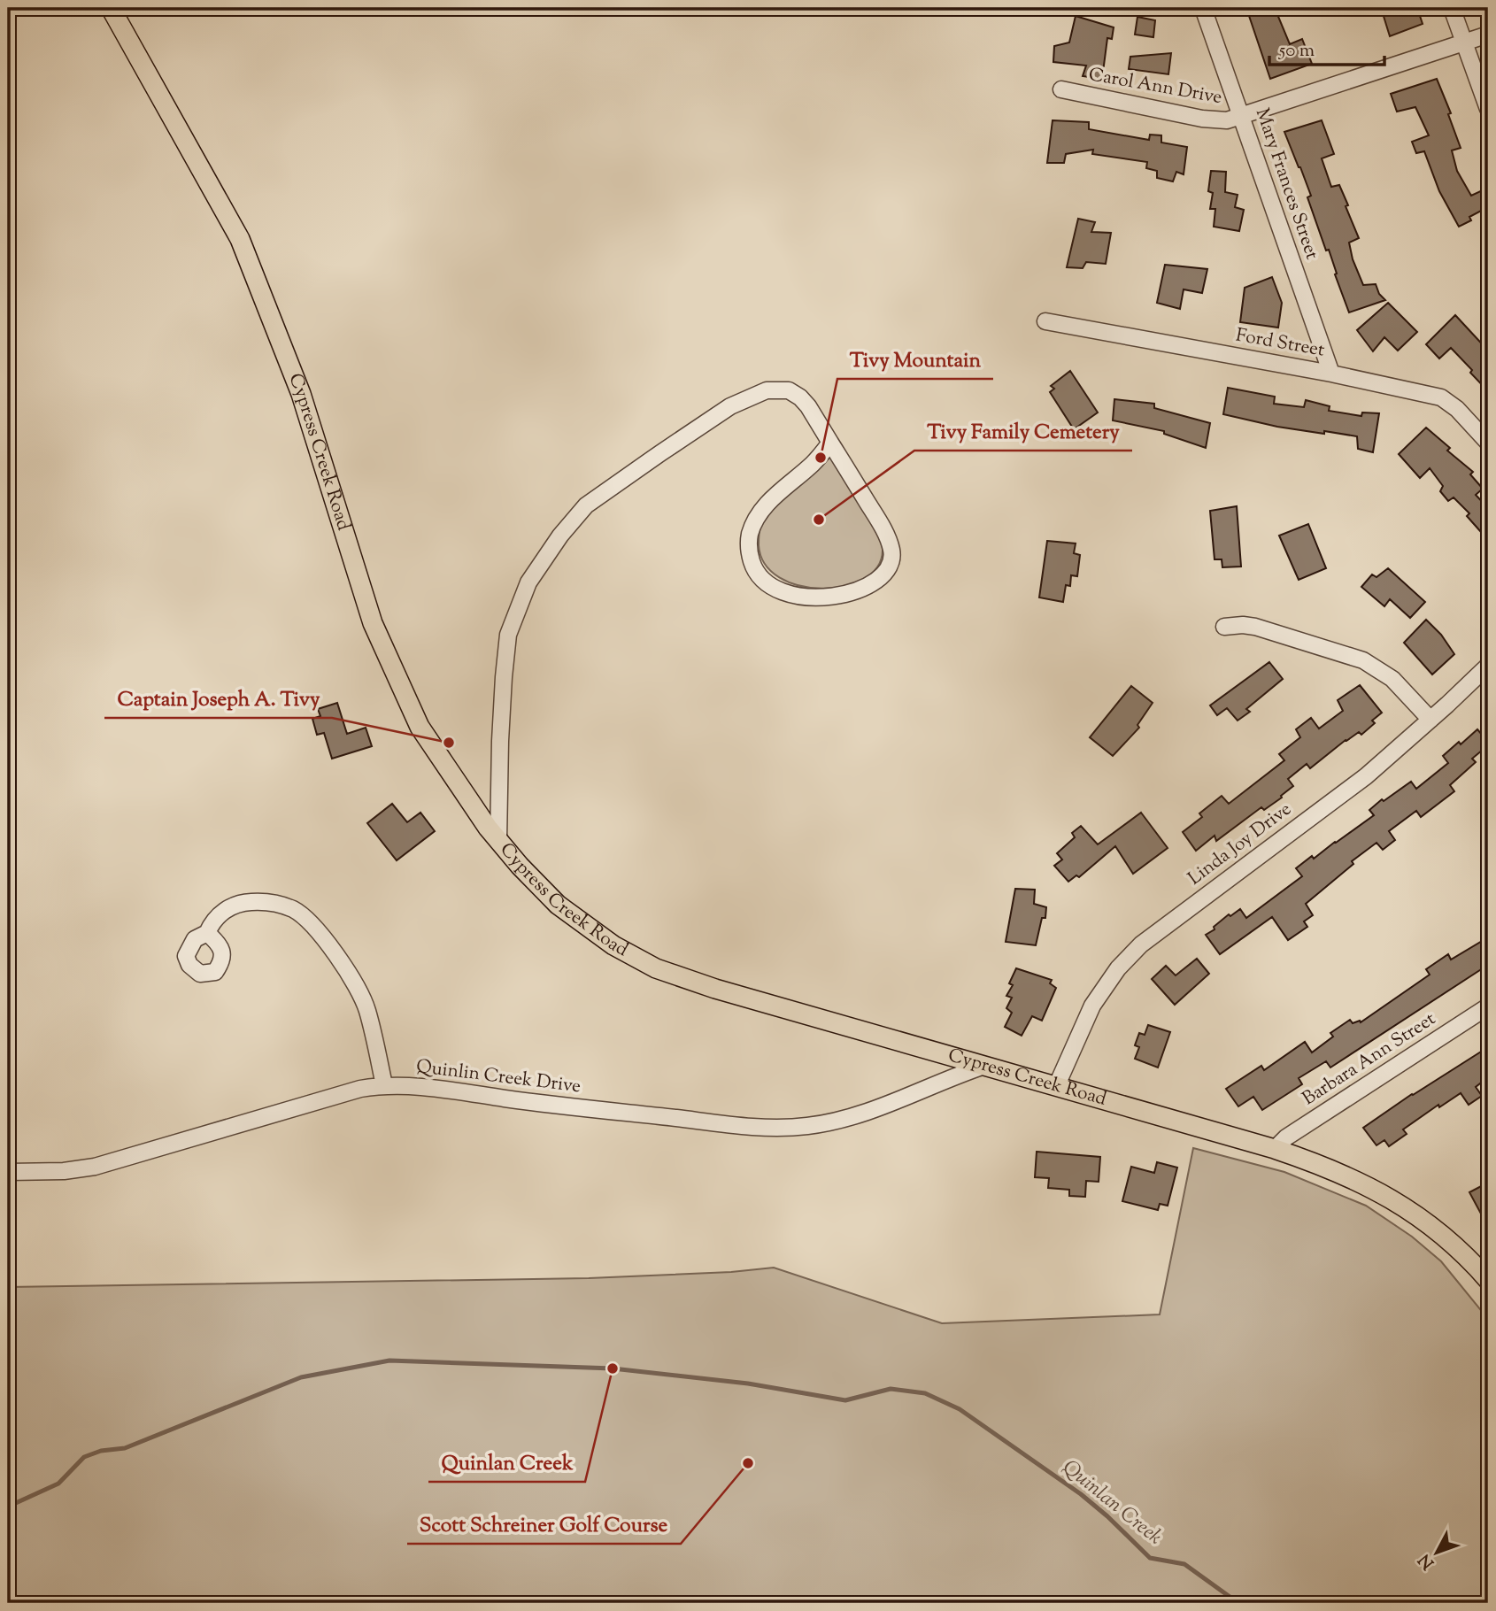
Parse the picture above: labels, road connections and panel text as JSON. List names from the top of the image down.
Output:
{
  "streets": {
    "main road": ["Cypress Creek Road"],
    "street": [
      "Carol Ann Drive",
      "Mary Frances Street",
      "Ford Street",
      "Linda Joy Drive",
      "Barbara Ann Street",
      "Quinlin Creek Drive"
    ]
  },
  "crossings": [
    ["Carol Ann Drive", "Mary Frances Street"],
    ["Mary Frances Street", "Ford Street"],
    ["Cypress Creek Road", "Linda Joy Drive"],
    ["Cypress Creek Road", "Barbara Ann Street"],
    ["Cypress Creek Road", "Quinlin Creek Drive"]
  ],
  "water": ["Quinlan Creek"],
  "places": [
    "Tivy Mountain",
    "Tivy Family Cemetery",
    "Captain Joseph A. Tivy",
    "Quinlan Creek",
    "Scott Schreiner Golf Course"
  ],
  "scale_bar": "50 m",
  "north": "bottom left"
}
